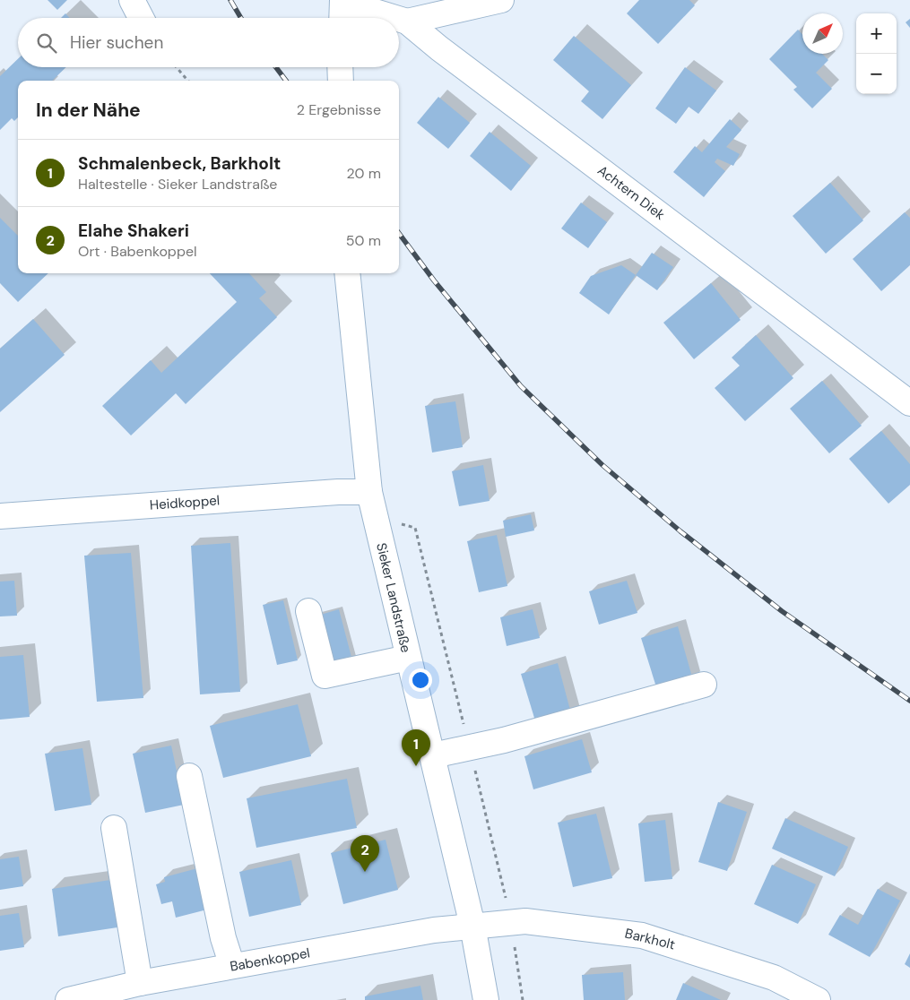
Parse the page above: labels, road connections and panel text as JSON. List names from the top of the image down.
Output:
{
  "streets": {
    "street": [
      "Achtern Diek",
      "Heidkoppel",
      "Sieker Landstraße",
      "Barkholt",
      "Babenkoppel"
    ]
  },
  "crossings": [
    ["Heidkoppel", "Sieker Landstraße"],
    ["Sieker Landstraße", "Barkholt"],
    ["Sieker Landstraße", "Babenkoppel"],
    ["Barkholt", "Babenkoppel"]
  ],
  "north": "top right",
  "page": {
    "map_buttons": ["+", "−"],
    "search": "Hier suchen",
    "heading": ["In der Nähe", "2 Ergebnisse"],
    "list": [
      {
        "mark": "1",
        "name": "Schmalenbeck, Barkholt",
        "note": "Haltestelle · Sieker Landstraße",
        "value": "20 m"
      },
      {
        "mark": "2",
        "name": "Elahe Shakeri",
        "note": "Ort · Babenkoppel",
        "value": "50 m"
      }
    ],
    "pins": ["1", "2"]
  }
}
